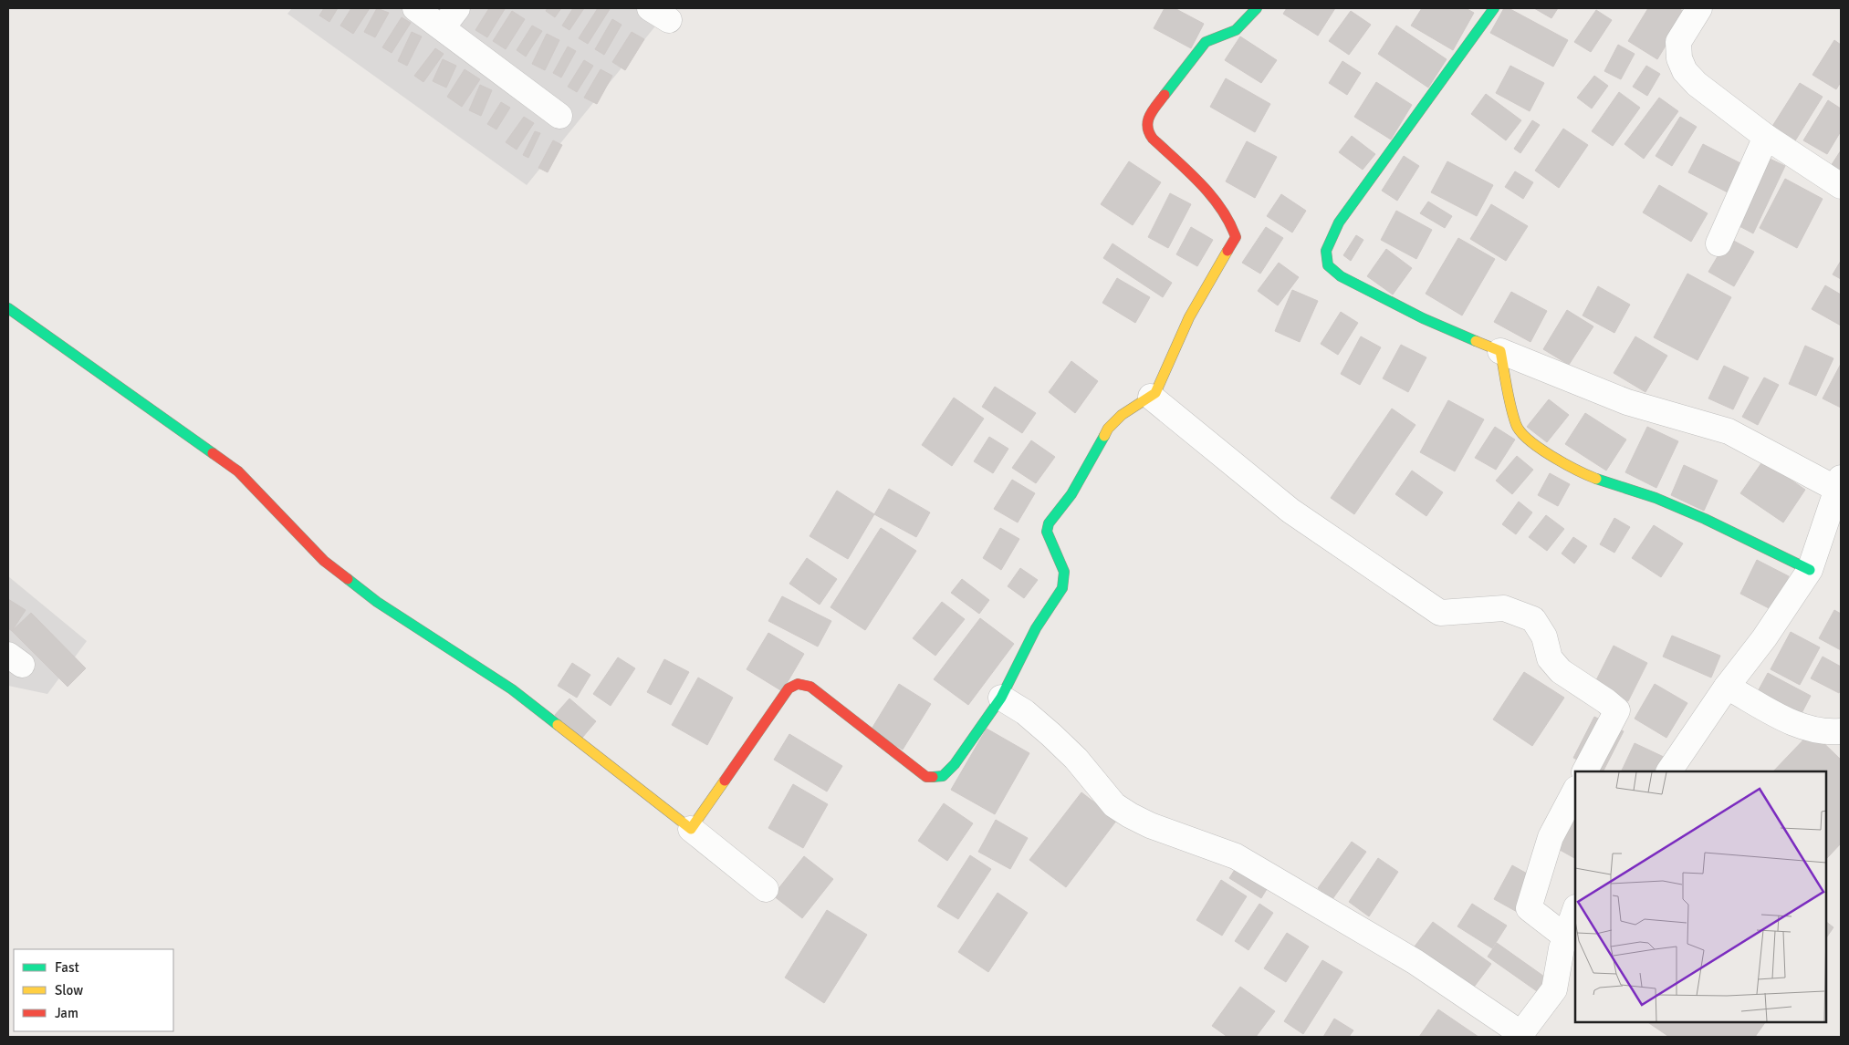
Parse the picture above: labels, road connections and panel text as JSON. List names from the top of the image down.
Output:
{
  "legend": ["Fast", "Slow", "Jam"]
}
